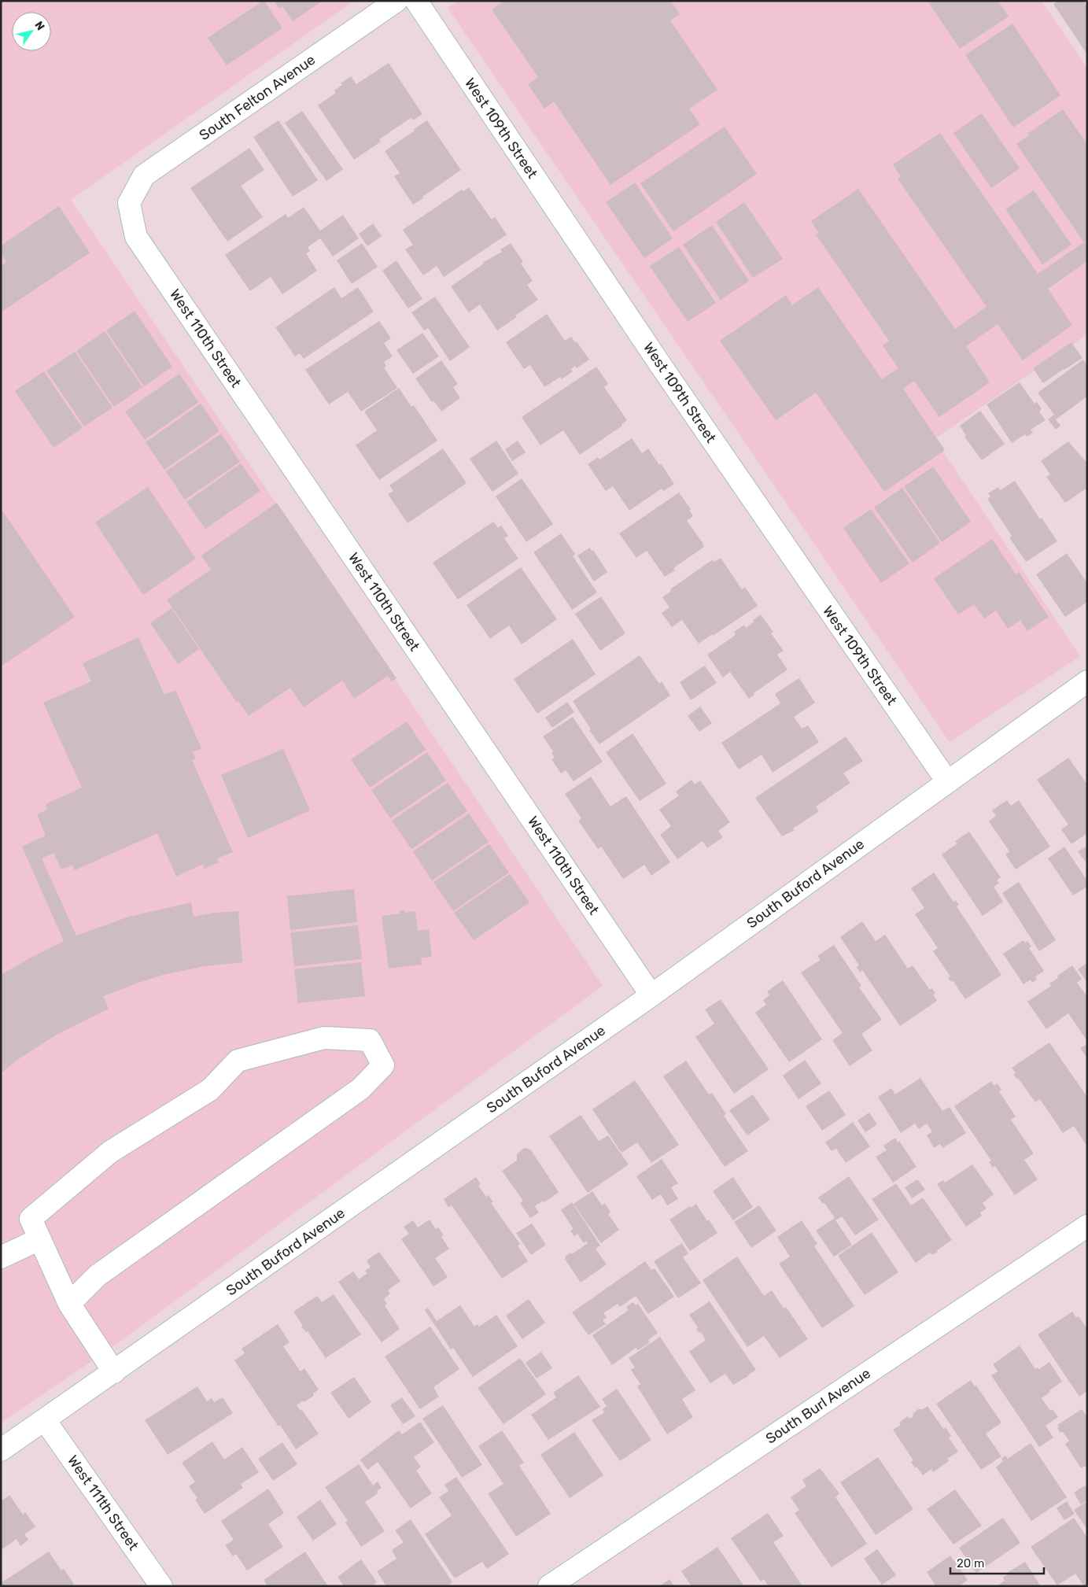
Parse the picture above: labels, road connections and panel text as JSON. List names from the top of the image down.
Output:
{
  "streets": {
    "street": [
      "South Felton Avenue",
      "West 109th Street",
      "West 110th Street",
      "South Buford Avenue",
      "South Burl Avenue",
      "West 111th Street"
    ]
  },
  "crossings": [
    ["South Felton Avenue", "West 110th Street"],
    ["West 109th Street", "South Buford Avenue"],
    ["West 110th Street", "South Buford Avenue"],
    ["South Buford Avenue", "West 111th Street"]
  ],
  "scale_bar": "20 m",
  "north": "top right"
}
